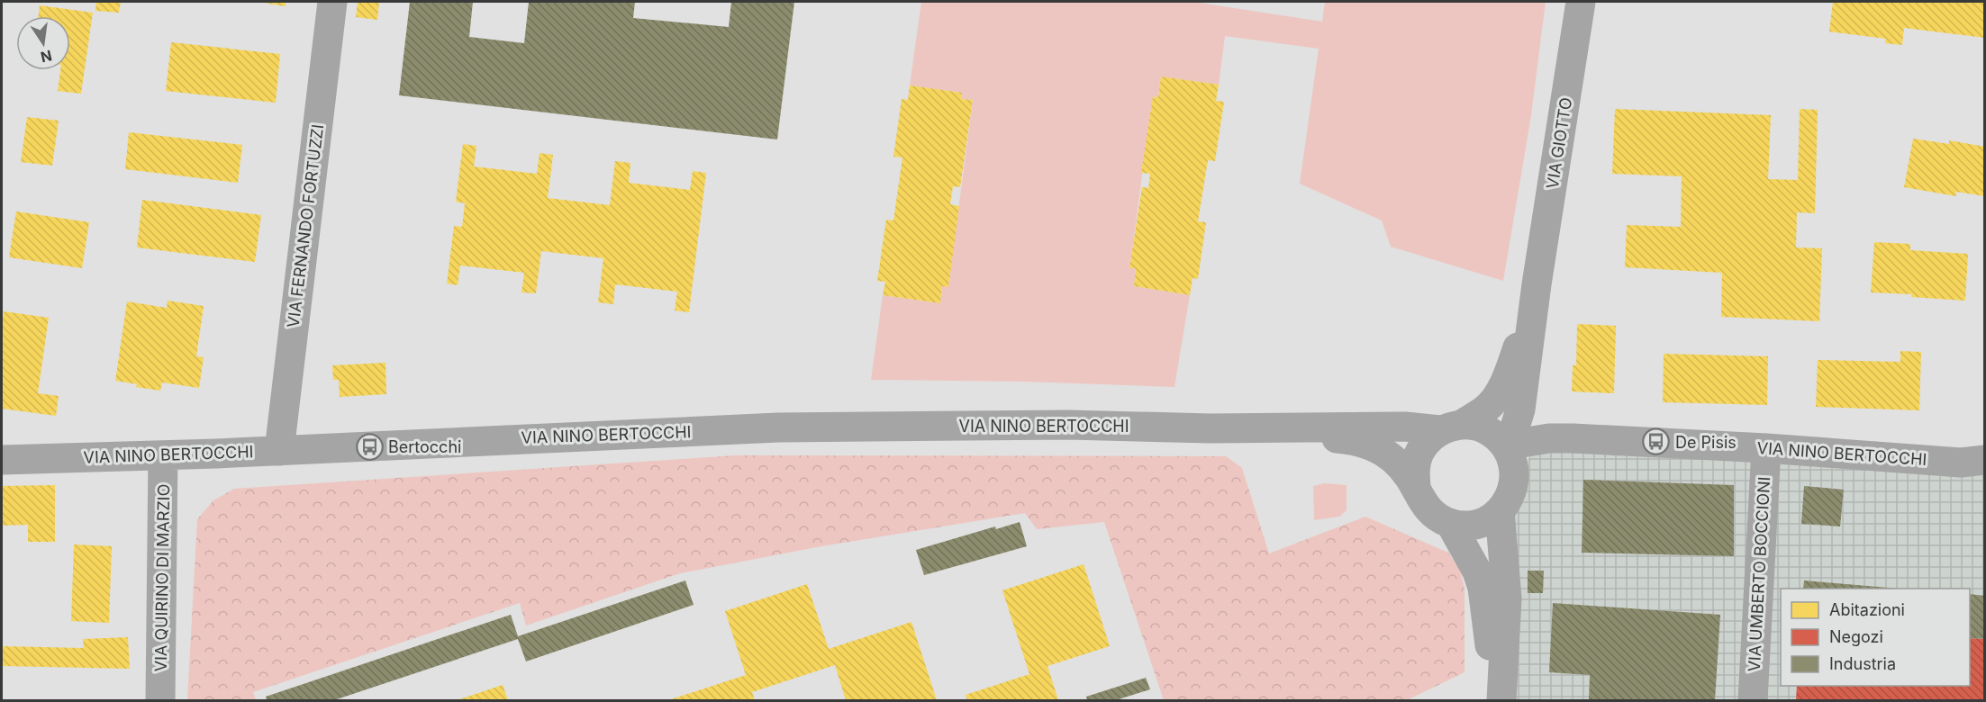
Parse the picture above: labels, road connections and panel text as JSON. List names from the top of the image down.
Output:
{
  "streets": {
    "street": [
      "VIA GIOTTO",
      "VIA FERNANDO FORTUZZI",
      "VIA NINO BERTOCCHI",
      "VIA UMBERTO BOCCIONI",
      "VIA QUIRINO DI MARZIO"
    ]
  },
  "crossings": [
    ["VIA GIOTTO", "VIA NINO BERTOCCHI"],
    ["VIA FERNANDO FORTUZZI", "VIA NINO BERTOCCHI"],
    ["VIA NINO BERTOCCHI", "VIA UMBERTO BOCCIONI"],
    ["VIA NINO BERTOCCHI", "VIA QUIRINO DI MARZIO"]
  ],
  "places": {
    "bus stop": ["De Pisis", "Bertocchi"]
  },
  "legend": ["Abitazioni", "Negozi", "Industria"],
  "north": "bottom"
}
